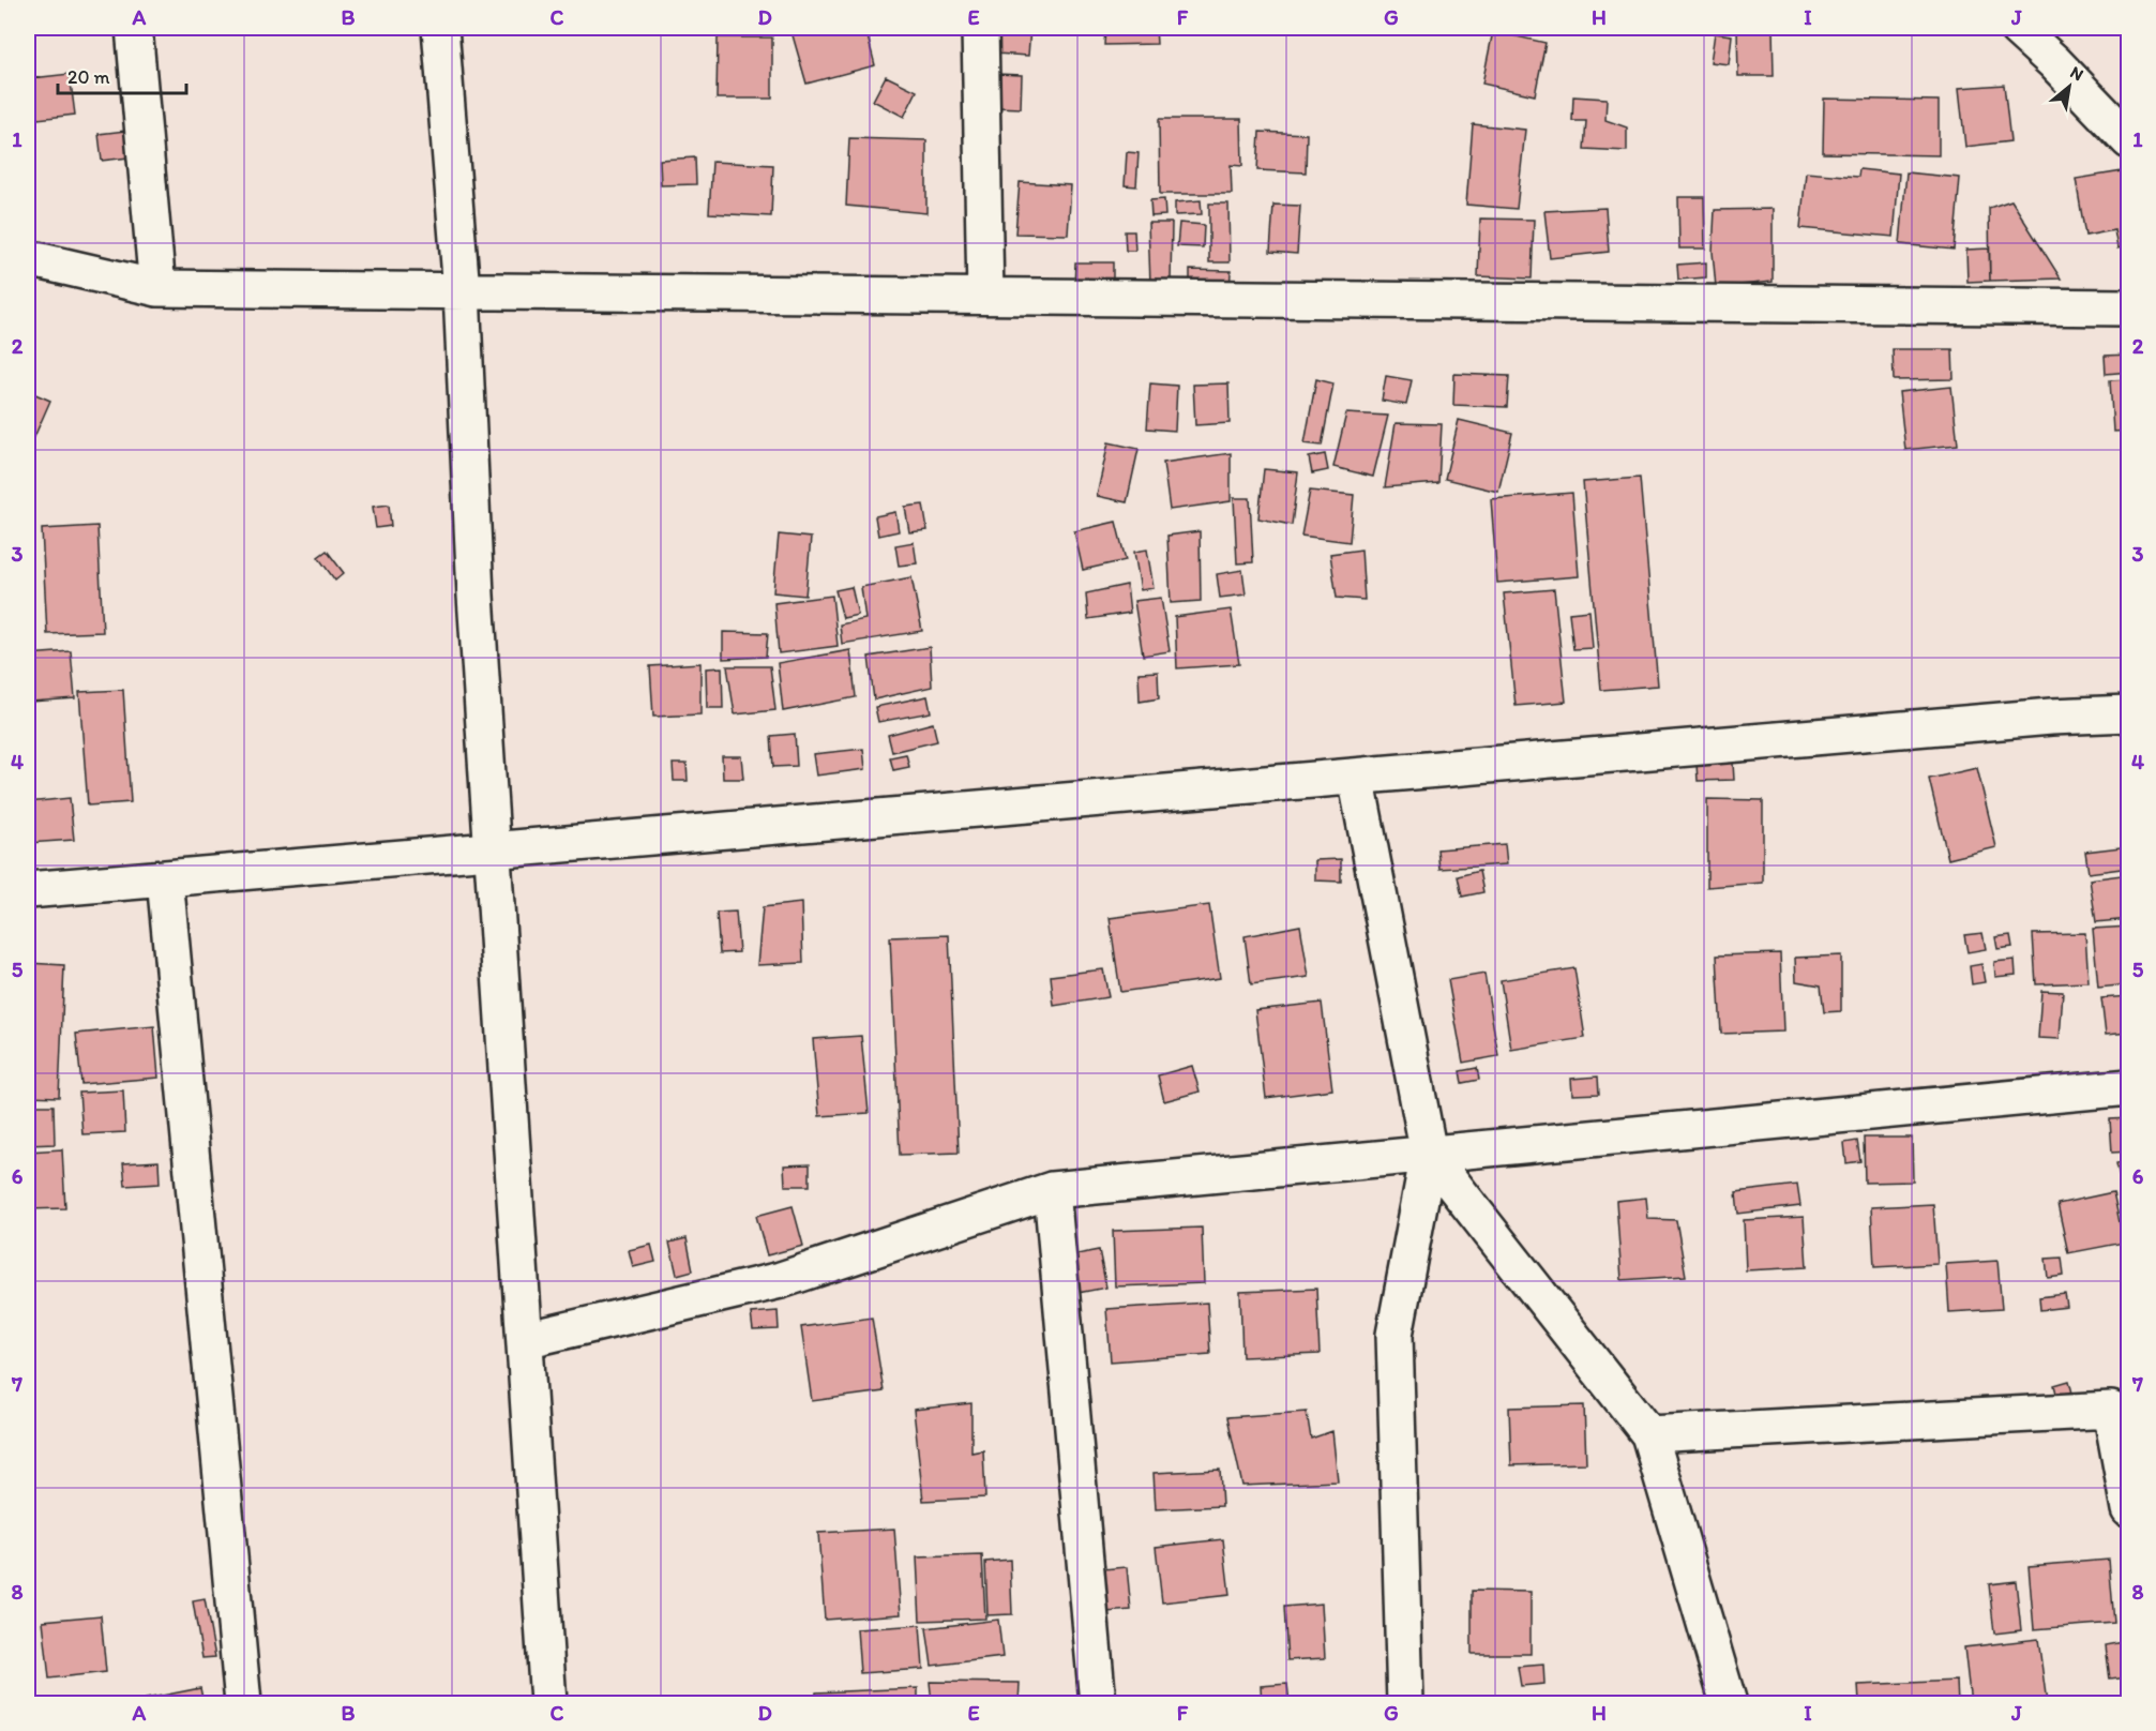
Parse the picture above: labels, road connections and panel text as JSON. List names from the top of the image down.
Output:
{
  "scale_bar": "20 m",
  "north": "top right",
  "grid": {
    "columns": [
      "A",
      "B",
      "C",
      "D",
      "E",
      "F",
      "G",
      "H",
      "I",
      "J"
    ],
    "rows": [
      "1",
      "2",
      "3",
      "4",
      "5",
      "6",
      "7",
      "8"
    ]
  }
}
